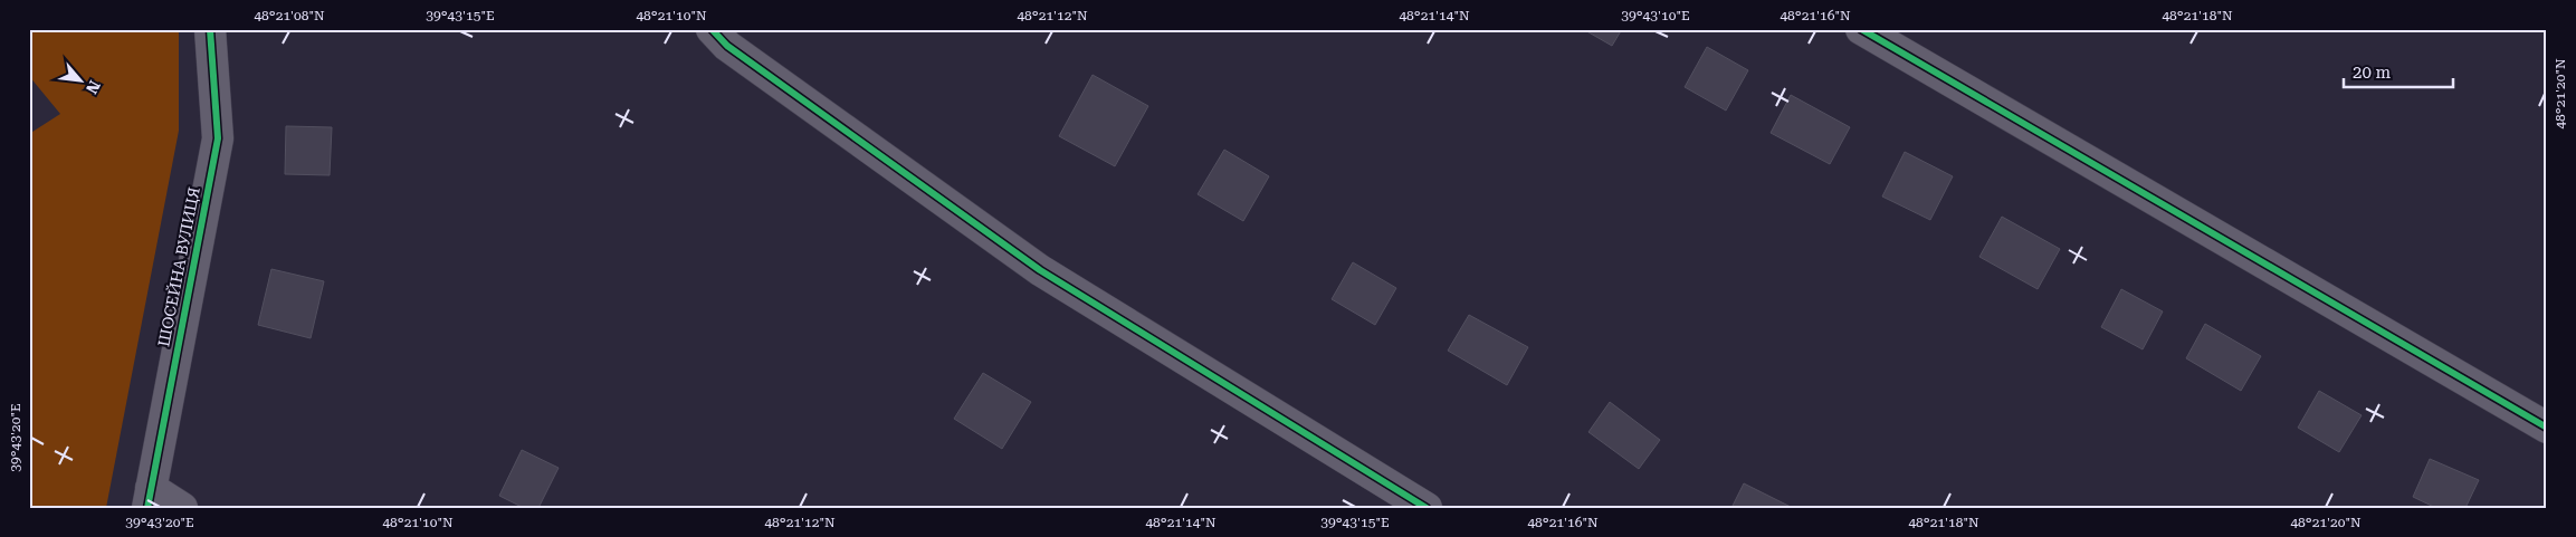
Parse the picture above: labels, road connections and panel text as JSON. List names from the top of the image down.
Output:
{
  "streets": {
    "street": ["ШОСЕЙНА ВУЛИЦЯ"]
  },
  "scale_bar": "20 m",
  "north": "bottom right",
  "coordinates": [
    "48°21'08\"N",
    "39°43'15\"E",
    "48°21'10\"N",
    "48°21'12\"N",
    "48°21'14\"N",
    "39°43'10\"E",
    "48°21'16\"N",
    "48°21'18\"N",
    "48°21'20\"N",
    "39°43'20\"E"
  ]
}
